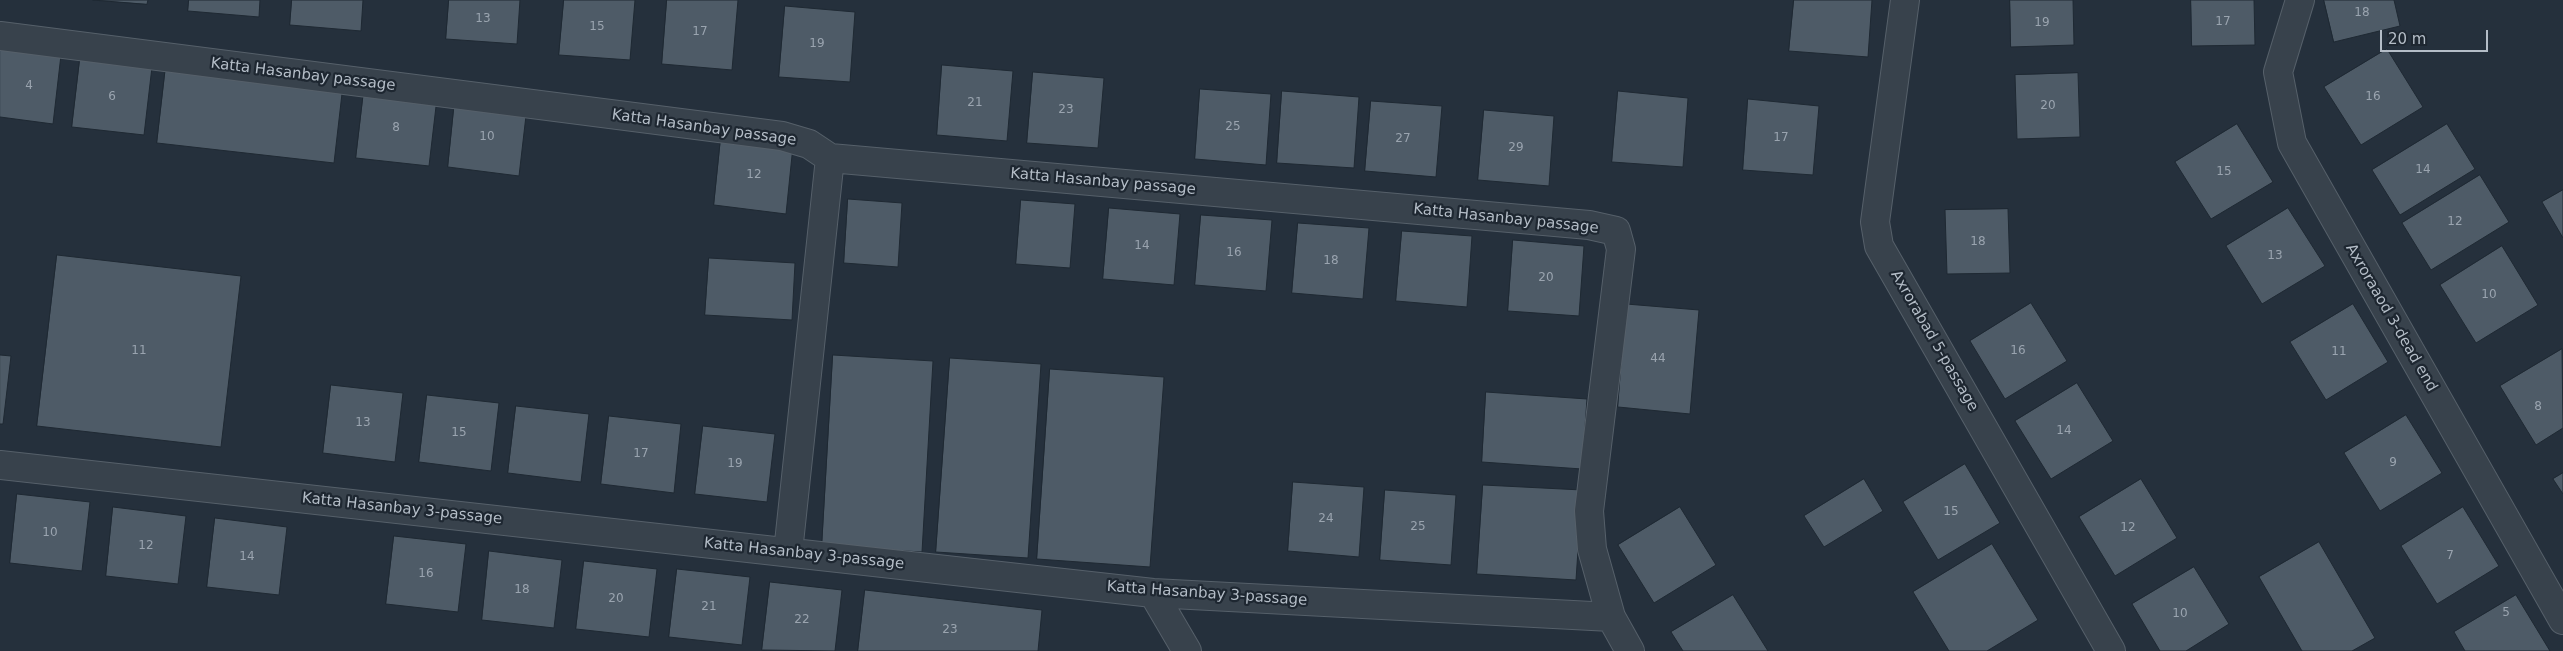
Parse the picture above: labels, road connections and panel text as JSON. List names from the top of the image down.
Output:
{
  "streets": {
    "street": [
      "Katta Hasanbay passage",
      "Axroraaod 3-dead end",
      "Axrorabad 5-passage",
      "Katta Hasanbay 3-passage"
    ]
  },
  "crossings": [
    ["Katta Hasanbay passage", "Katta Hasanbay 3-passage"]
  ],
  "house_numbers": [
    "18",
    "13",
    "17",
    "19",
    "15",
    "17",
    "19",
    "4",
    "6",
    "16",
    "21",
    "20",
    "23",
    "25",
    "8",
    "10",
    "17",
    "27",
    "29",
    "14",
    "15",
    "12",
    "12",
    "18",
    "14",
    "16",
    "13",
    "18",
    "20",
    "10",
    "11",
    "16",
    "11",
    "44",
    "8",
    "13",
    "14",
    "15",
    "17",
    "9",
    "19",
    "15",
    "24",
    "25",
    "12",
    "10",
    "12",
    "7",
    "14",
    "16",
    "18",
    "20",
    "21",
    "5",
    "10",
    "22",
    "23"
  ],
  "scale_bar": "20 m"
}
